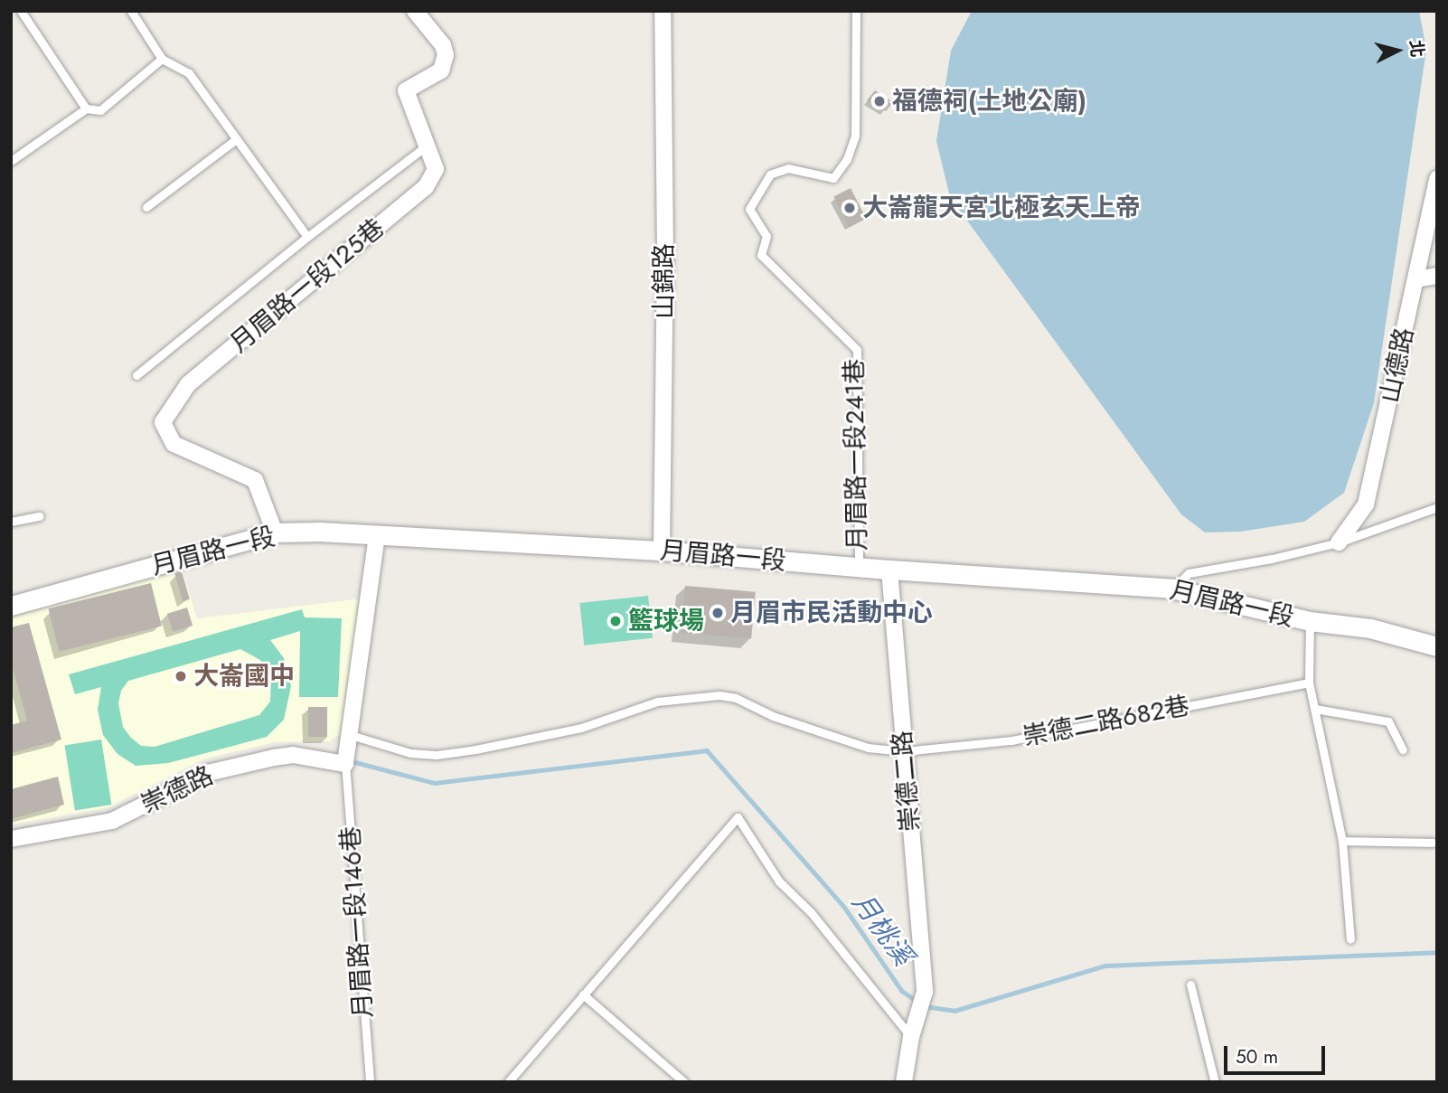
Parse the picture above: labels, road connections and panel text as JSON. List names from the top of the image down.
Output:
{
  "streets": {
    "street": [
      "山錦路",
      "月眉路一段125巷",
      "山德路",
      "月眉路一段",
      "崇德二路",
      "崇德路"
    ],
    "lane": ["月眉路一段241巷", "崇德二路682巷", "月眉路一段146巷"]
  },
  "crossings": [
    ["山錦路", "月眉路一段"],
    ["月眉路一段125巷", "月眉路一段"],
    ["月眉路一段241巷", "月眉路一段"],
    ["月眉路一段", "崇德二路"],
    ["崇德二路682巷", "崇德二路"],
    ["崇德路", "月眉路一段146巷"]
  ],
  "water": ["月桃溪"],
  "places": [
    "福德祠(土地公廟)",
    "大崙龍天宮北極玄天上帝",
    "月眉市民活動中心",
    "籃球場",
    "大崙國中"
  ],
  "scale_bar": "50 m",
  "north": "right"
}
